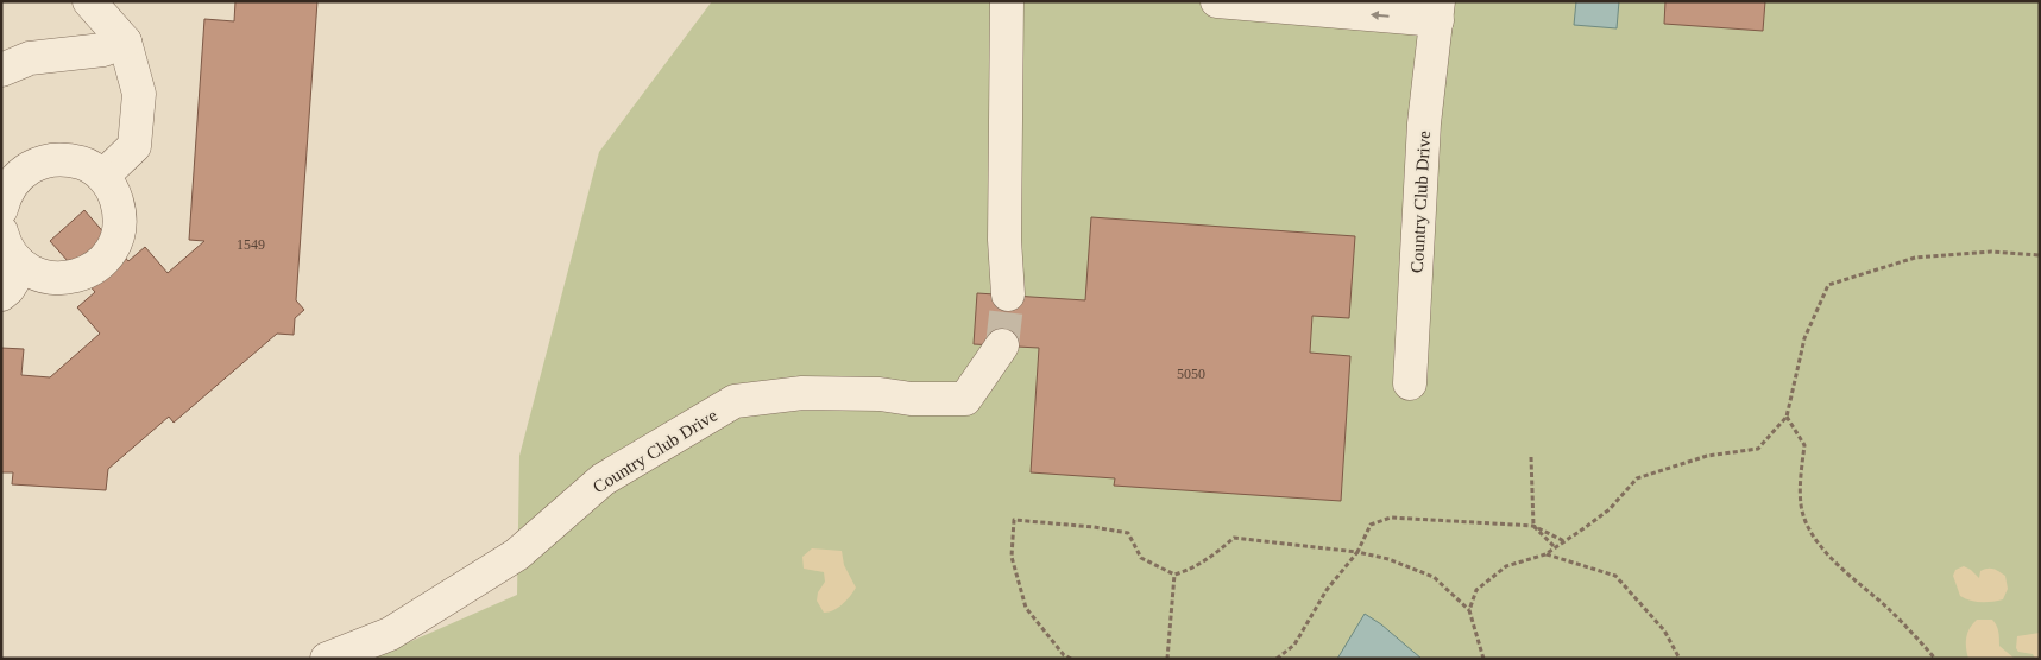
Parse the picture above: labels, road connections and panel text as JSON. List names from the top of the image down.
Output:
{
  "streets": {
    "lane": ["Country Club Drive"]
  },
  "house_numbers": ["1549", "5050"]
}
